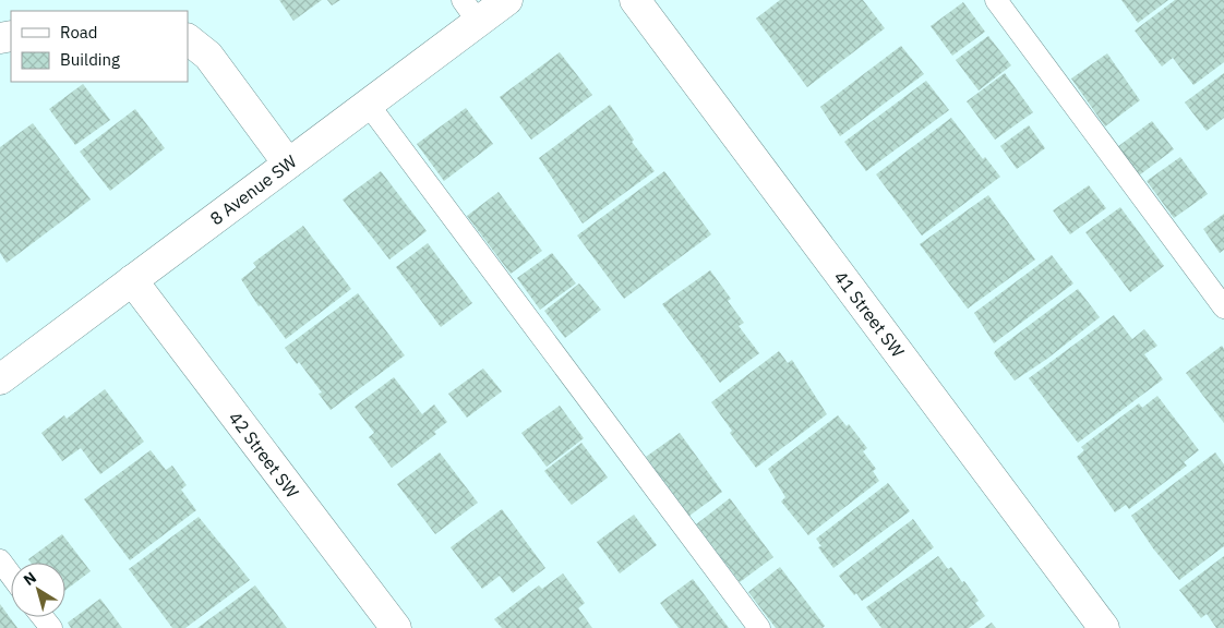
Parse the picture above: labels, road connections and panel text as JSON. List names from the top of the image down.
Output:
{
  "streets": {
    "street": ["8 Avenue SW", "41 Street SW", "42 Street SW"]
  },
  "crossings": [
    ["8 Avenue SW", "42 Street SW"]
  ],
  "legend": ["Road", "Building"],
  "north": "top left"
}
